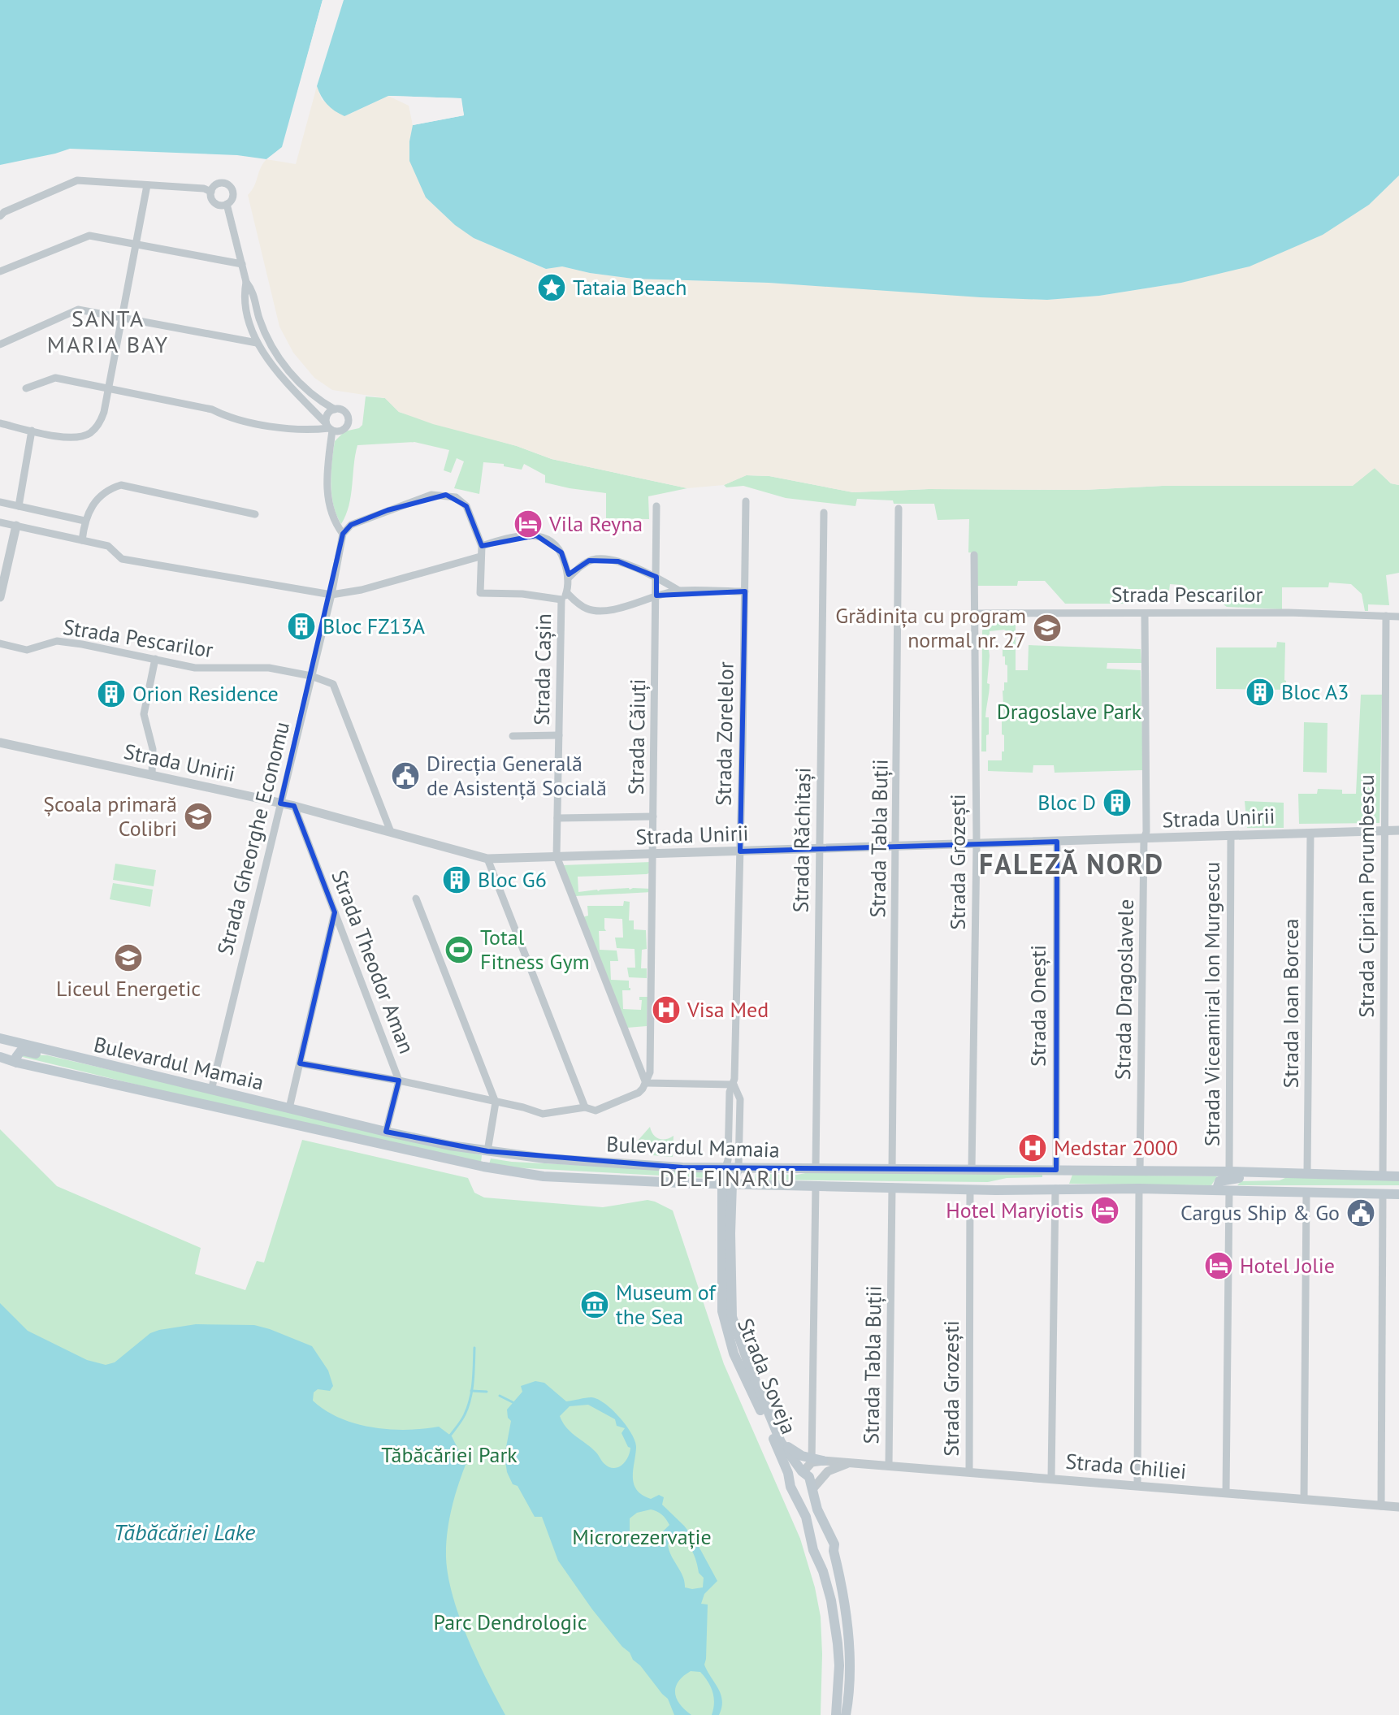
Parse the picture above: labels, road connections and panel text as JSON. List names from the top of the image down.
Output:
{
  "streets": {
    "main road": ["Bulevardul Mamaia", "Strada Soveja"],
    "street": [
      "Strada Pescarilor",
      "Strada Cașin",
      "Strada Zorelelor",
      "Strada Căiuți",
      "Strada Unirii",
      "Strada Gheorghe Economu",
      "Strada Tabla Buții",
      "Strada Răchitași",
      "Strada Grozești",
      "Strada Ciprian Porumbescu",
      "Strada Theodor Aman",
      "Strada Dragoslavele",
      "Strada Ioan Borcea",
      "Strada Viceamiral Ion Murgescu",
      "Strada Onești",
      "Strada Chiliei"
    ]
  },
  "crossings": [
    ["Strada Pescarilor", "Strada Gheorghe Economu"],
    ["Strada Pescarilor", "Strada Grozești"],
    ["Strada Pescarilor", "Strada Ciprian Porumbescu"],
    ["Strada Pescarilor", "Strada Dragoslavele"],
    ["Strada Cașin", "Strada Unirii"],
    ["Strada Zorelelor", "Strada Unirii"],
    ["Strada Zorelelor", "Bulevardul Mamaia"],
    ["Strada Zorelelor", "Strada Soveja"],
    ["Strada Căiuți", "Strada Unirii"],
    ["Strada Unirii", "Strada Gheorghe Economu"],
    ["Strada Unirii", "Strada Tabla Buții"],
    ["Strada Unirii", "Strada Răchitași"],
    ["Strada Unirii", "Strada Grozești"],
    ["Strada Unirii", "Strada Ciprian Porumbescu"],
    ["Strada Unirii", "Strada Theodor Aman"],
    ["Strada Unirii", "Strada Dragoslavele"],
    ["Strada Unirii", "Strada Ioan Borcea"],
    ["Strada Unirii", "Strada Viceamiral Ion Murgescu"],
    ["Strada Unirii", "Strada Onești"],
    ["Strada Gheorghe Economu", "Bulevardul Mamaia"],
    ["Strada Tabla Buții", "Bulevardul Mamaia"],
    ["Strada Tabla Buții", "Strada Chiliei"],
    ["Strada Răchitași", "Bulevardul Mamaia"],
    ["Strada Grozești", "Bulevardul Mamaia"],
    ["Strada Grozești", "Strada Chiliei"],
    ["Strada Ciprian Porumbescu", "Bulevardul Mamaia"],
    ["Strada Theodor Aman", "Bulevardul Mamaia"],
    ["Strada Dragoslavele", "Bulevardul Mamaia"],
    ["Strada Ioan Borcea", "Bulevardul Mamaia"],
    ["Strada Viceamiral Ion Murgescu", "Bulevardul Mamaia"],
    ["Strada Onești", "Bulevardul Mamaia"],
    ["Bulevardul Mamaia", "Strada Soveja"],
    ["Strada Soveja", "Strada Chiliei"]
  ],
  "districts": ["SANTA MARIA BAY", "FALEZĂ NORD", "DELFINARIU"],
  "water": ["Tăbăcăriei Lake"],
  "parks": [
    "Dragoslave Park",
    "Tăbăcăriei Park",
    "Microrezervație",
    "Parc Dendrologic"
  ],
  "places": {
    "place": ["Tataia Beach"],
    "hotel": ["Vila Reyna", "Hotel Maryiotis", "Hotel Jolie"],
    "building": [
      "Bloc FZ13A",
      "Bloc A3",
      "Orion Residence",
      "Bloc D",
      "Bloc G6"
    ],
    "school or university": ["Grădinița cu program normal nr. 27", "Școala primară Colibri", "Liceul Energetic"],
    "public building": ["Direcția Generală de Asistență Socială", "Cargus Ship & Go"],
    "sports": ["Total Fitness Gym"],
    "hospital": ["Visa Med", "Medstar 2000"],
    "museum": ["Museum of the Sea"]
  }
}
